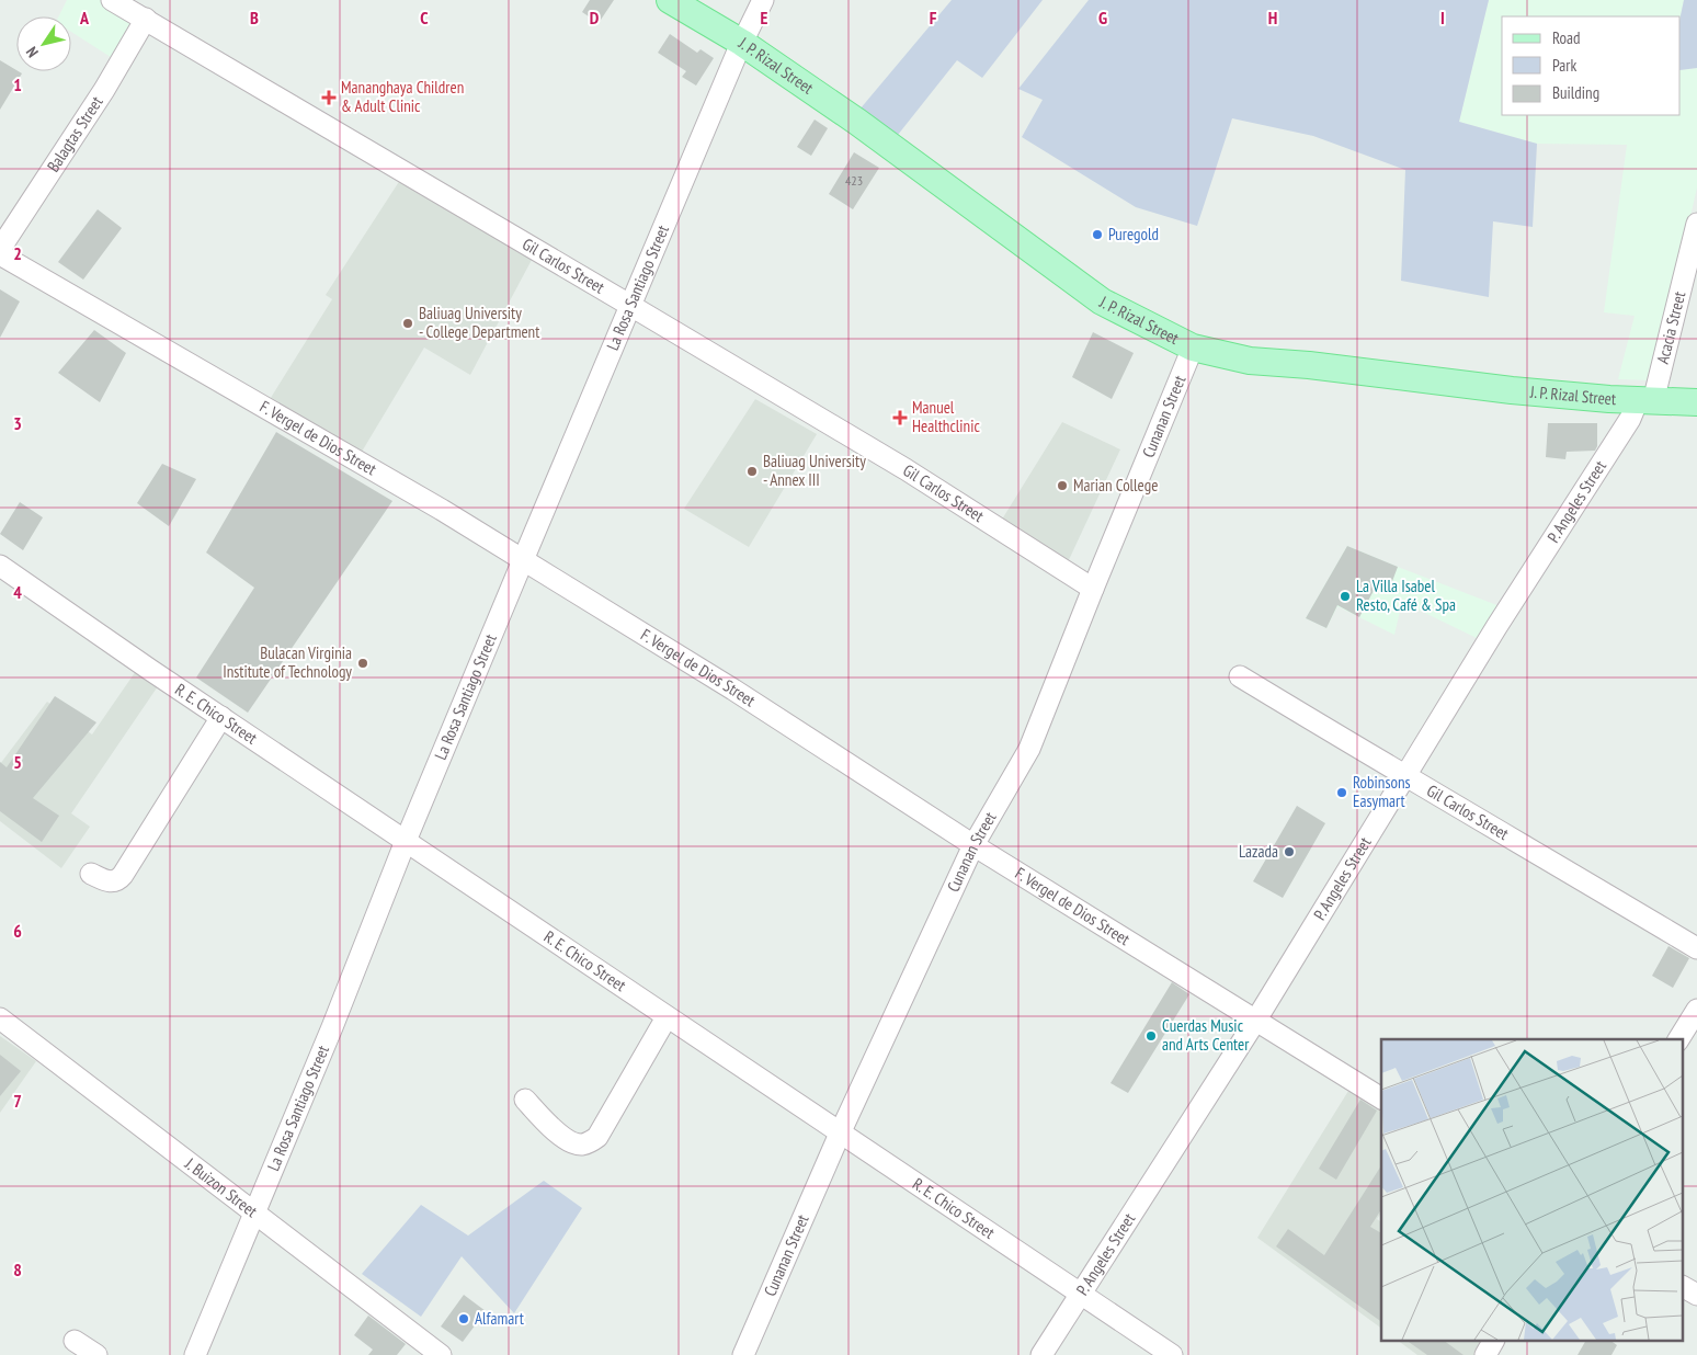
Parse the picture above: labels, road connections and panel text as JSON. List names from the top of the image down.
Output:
{
  "streets": {
    "main road": ["J. P. Rizal Street"],
    "street": [
      "Balagtas Street",
      "Gil Carlos Street",
      "La Rosa Santiago Street",
      "Acacia Street",
      "Cunanan Street",
      "F. Vergel de Dios Street",
      "P. Angeles Street",
      "R. E. Chico Street",
      "J. Buizon Street"
    ]
  },
  "crossings": [
    ["J. P. Rizal Street", "La Rosa Santiago Street"],
    ["J. P. Rizal Street", "Acacia Street"],
    ["J. P. Rizal Street", "Cunanan Street"],
    ["J. P. Rizal Street", "P. Angeles Street"],
    ["Balagtas Street", "Gil Carlos Street"],
    ["Gil Carlos Street", "La Rosa Santiago Street"],
    ["Gil Carlos Street", "Cunanan Street"],
    ["Gil Carlos Street", "P. Angeles Street"],
    ["La Rosa Santiago Street", "F. Vergel de Dios Street"],
    ["La Rosa Santiago Street", "R. E. Chico Street"],
    ["La Rosa Santiago Street", "J. Buizon Street"],
    ["Acacia Street", "P. Angeles Street"],
    ["Cunanan Street", "F. Vergel de Dios Street"],
    ["Cunanan Street", "R. E. Chico Street"],
    ["F. Vergel de Dios Street", "P. Angeles Street"],
    ["P. Angeles Street", "R. E. Chico Street"]
  ],
  "places": {
    "health": ["Mananghaya Children & Adult Clinic", "Manuel Healthclinic"],
    "other": [
      "Puregold",
      "Baliuag University - College Department",
      "Baliuag University - Annex III",
      "Marian College",
      "La Villa Isabel Resto, Café & Spa",
      "Bulacan Virginia Institute of Technology",
      "Robinsons Easymart",
      "Lazada",
      "Cuerdas Music and Arts Center",
      "Alfamart"
    ]
  },
  "house_numbers": ["423"],
  "legend": ["Road", "Park", "Building"],
  "north": "bottom left",
  "grid": {
    "columns": [
      "A",
      "B",
      "C",
      "D",
      "E",
      "F",
      "G",
      "H",
      "I"
    ],
    "rows": [
      "1",
      "2",
      "3",
      "4",
      "5",
      "6",
      "7",
      "8"
    ]
  }
}
